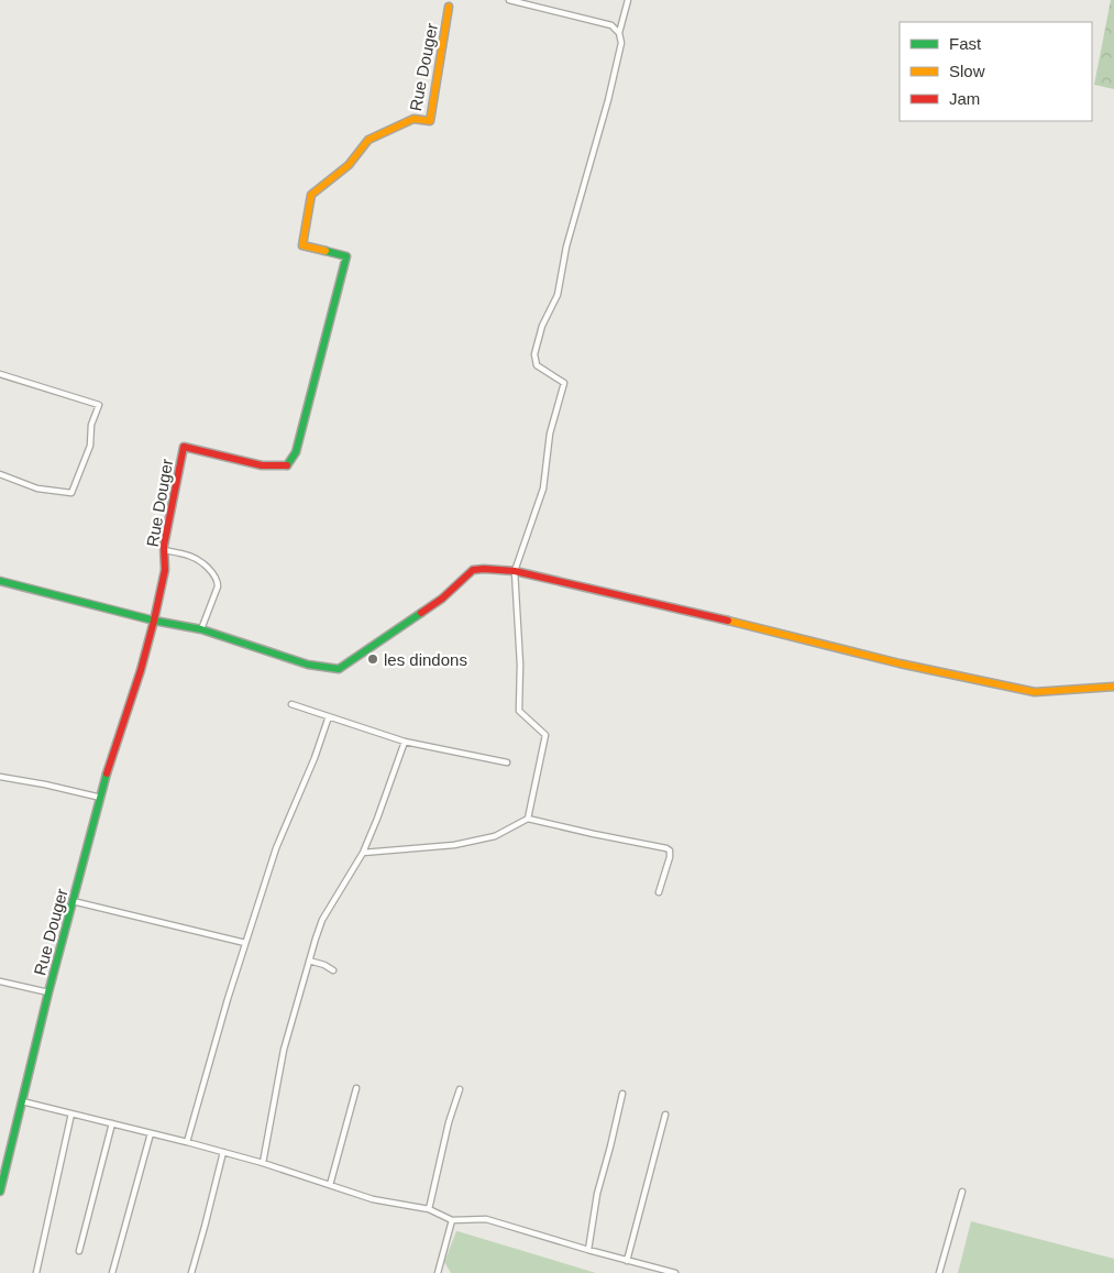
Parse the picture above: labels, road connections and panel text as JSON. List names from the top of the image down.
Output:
{
  "streets": {
    "street": ["Rue Douger"]
  },
  "places": ["les dindons"],
  "legend": ["Fast", "Slow", "Jam"]
}
